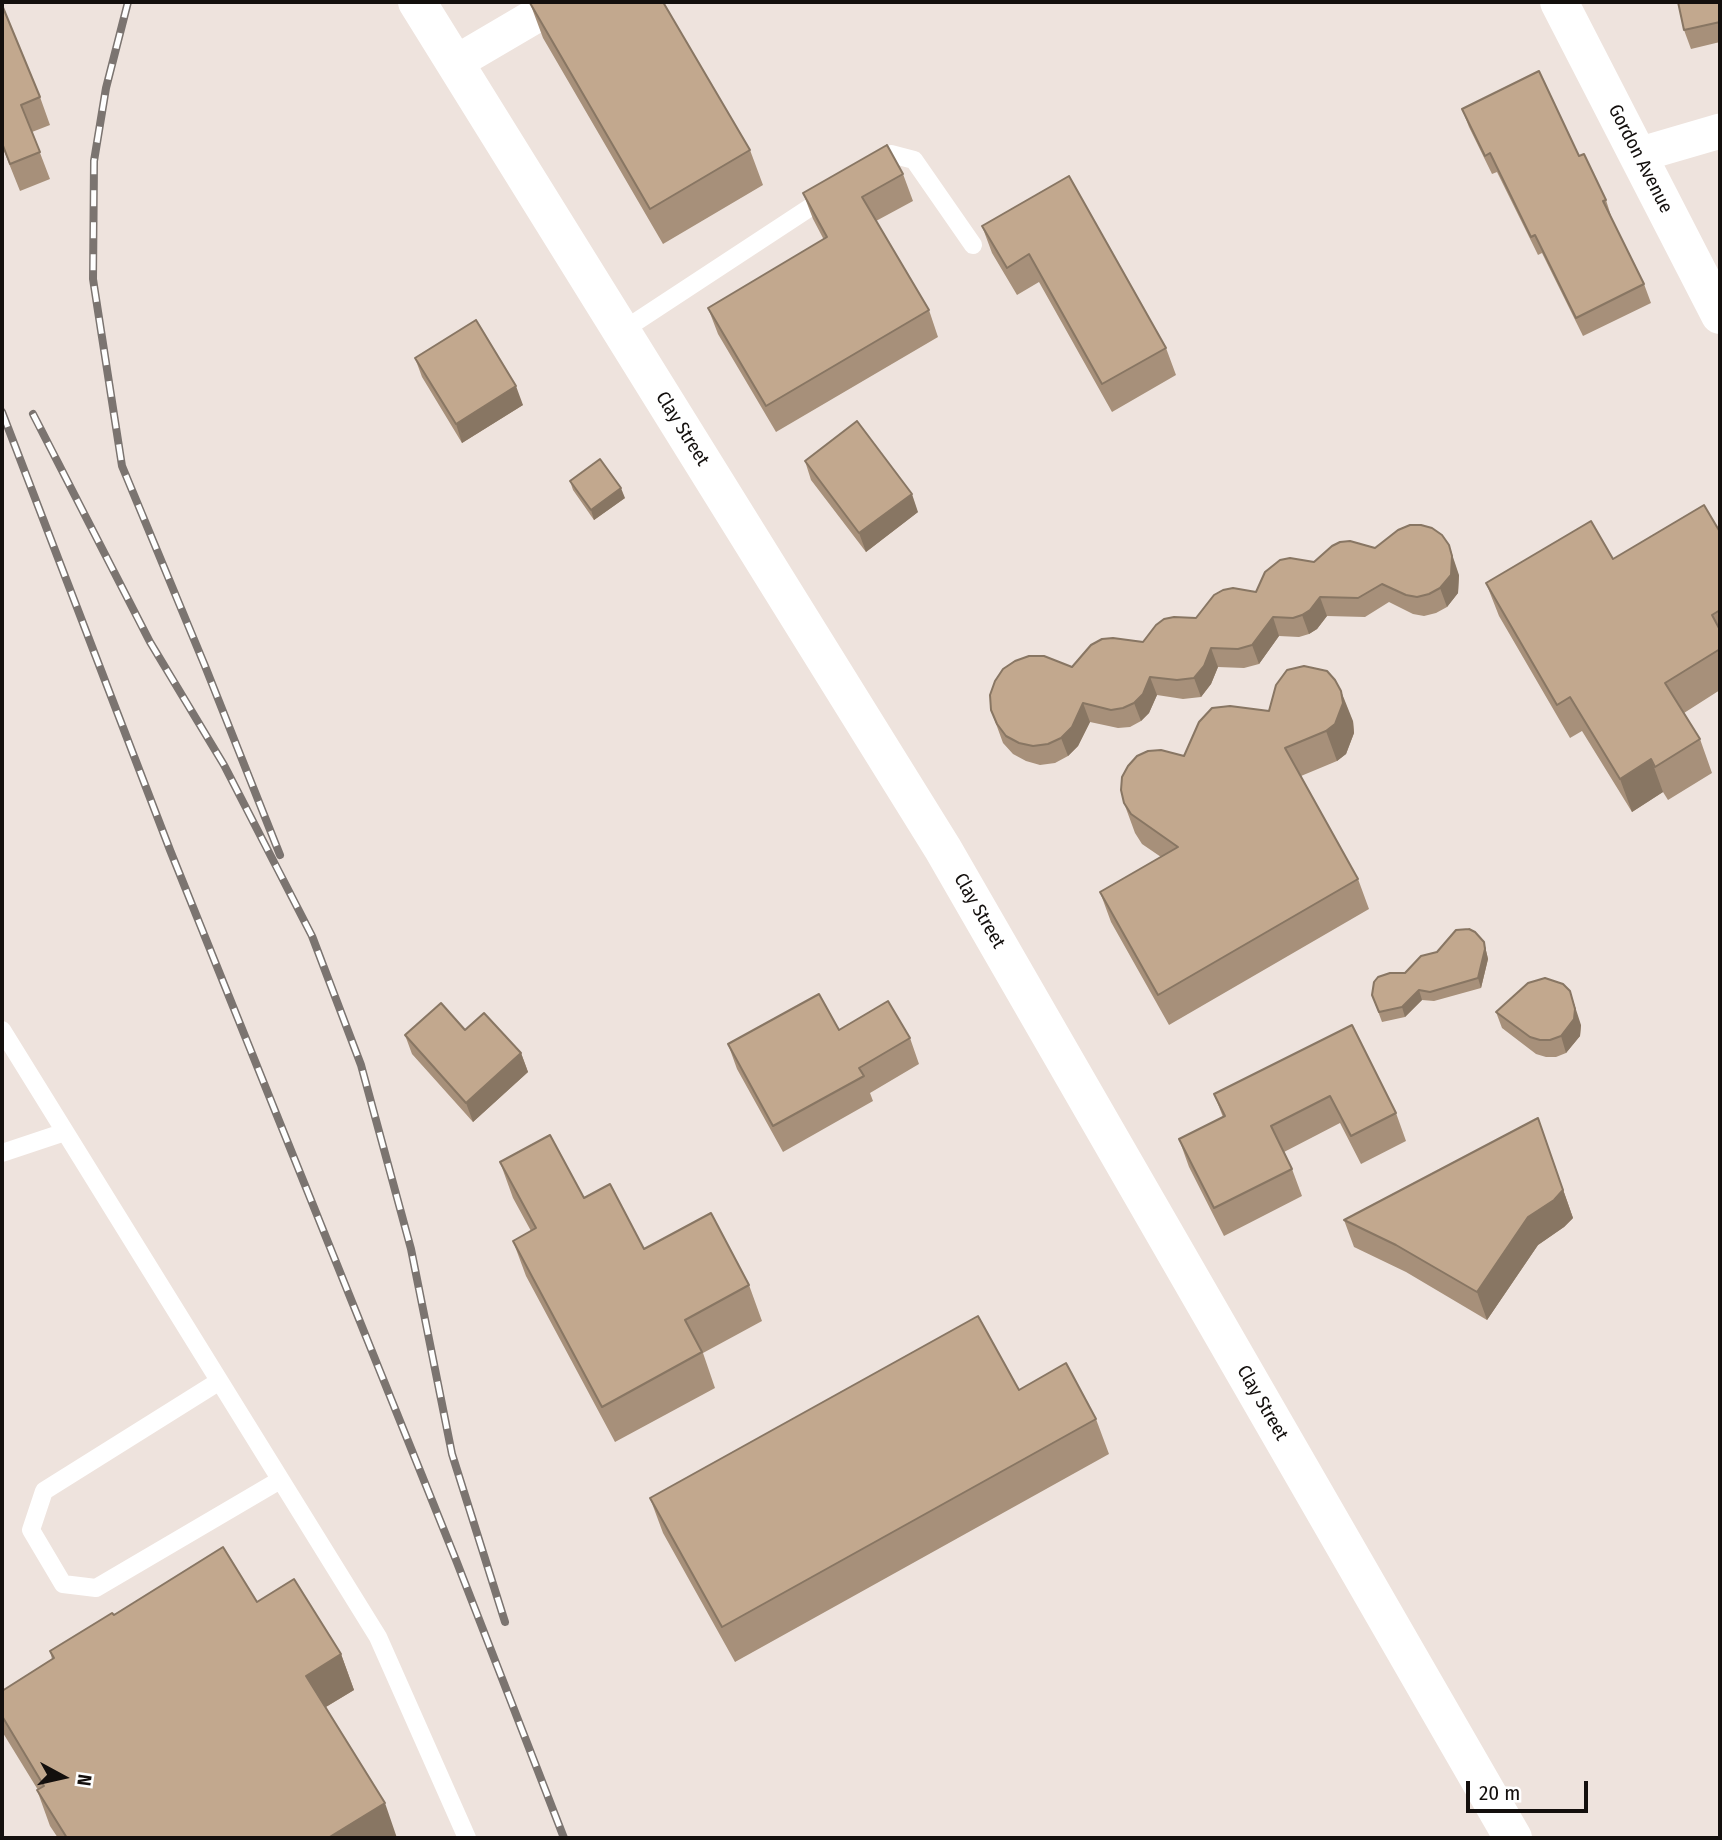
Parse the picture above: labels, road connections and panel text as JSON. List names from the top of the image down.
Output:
{
  "streets": {
    "street": ["Gordon Avenue", "Clay Street"]
  },
  "scale_bar": "20 m",
  "north": "right"
}
